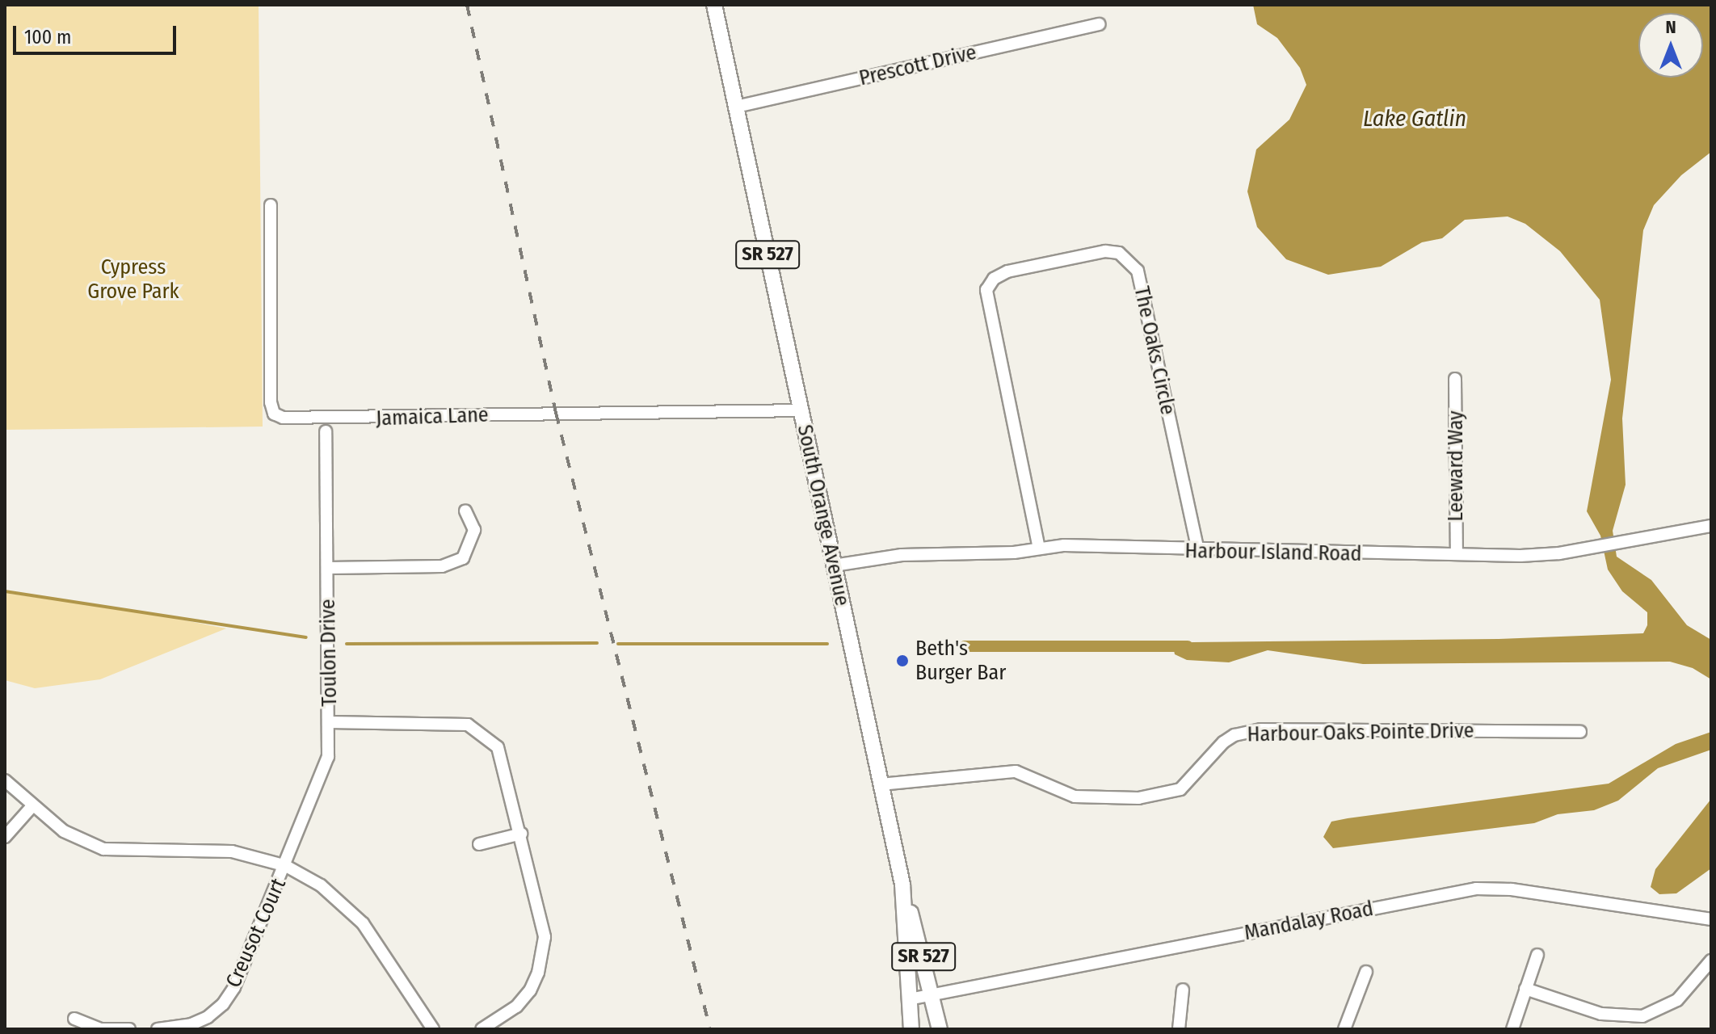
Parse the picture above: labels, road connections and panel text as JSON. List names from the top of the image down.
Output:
{
  "streets": {
    "main road": ["SR 527", "South Orange Avenue"],
    "street": [
      "Prescott Drive",
      "The Oaks Circle",
      "Jamaica Lane",
      "Leeward Way",
      "Harbour Island Road",
      "Toulon Drive",
      "Harbour Oaks Pointe Drive",
      "Mandalay Road",
      "Creusot Court"
    ]
  },
  "crossings": [
    ["Prescott Drive", "South Orange Avenue"],
    ["SR 527", "South Orange Avenue"],
    ["SR 527", "Mandalay Road"],
    ["The Oaks Circle", "Harbour Island Road"],
    ["Jamaica Lane", "South Orange Avenue"],
    ["Leeward Way", "Harbour Island Road"],
    ["South Orange Avenue", "Harbour Island Road"],
    ["South Orange Avenue", "Harbour Oaks Pointe Drive"],
    ["South Orange Avenue", "Mandalay Road"],
    ["Toulon Drive", "Creusot Court"]
  ],
  "water": ["Lake Gatlin"],
  "parks": ["Cypress Grove Park"],
  "places": ["Beth's Burger Bar"],
  "scale_bar": "100 m",
  "north": "top"
}
